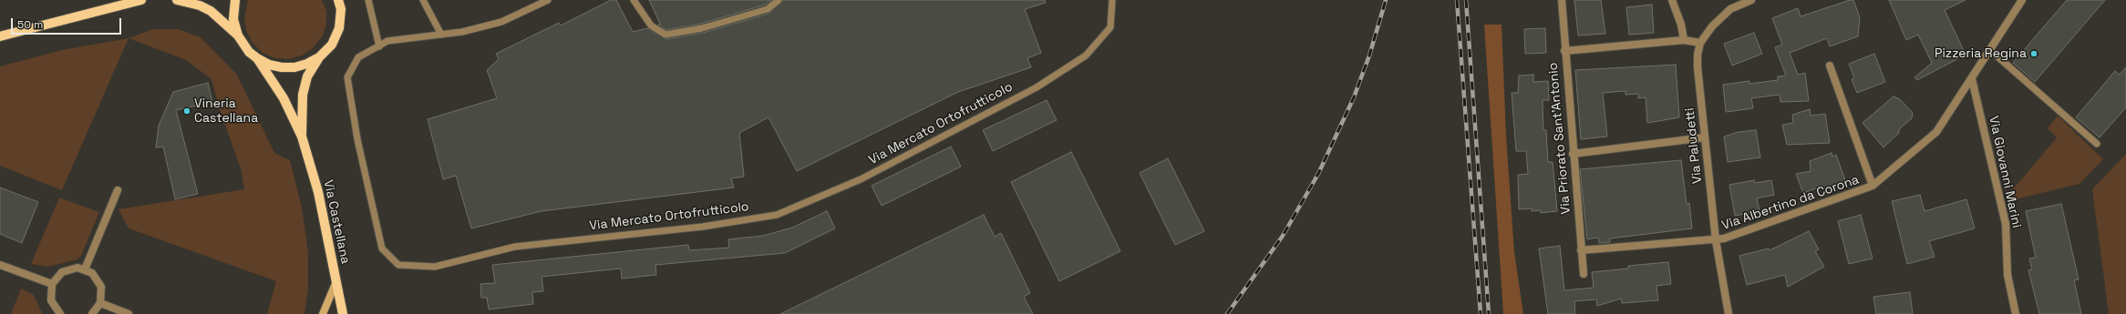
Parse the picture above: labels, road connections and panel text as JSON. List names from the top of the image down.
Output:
{
  "streets": {
    "main road": ["Via Castellana"],
    "street": [
      "Via Priorato Sant'Antonio",
      "Via Paludetti",
      "Via Giovanni Marini",
      "Via Albertino da Corona"
    ],
    "lane": ["Via Mercato Ortofrutticolo"]
  },
  "crossings": [
    ["Via Priorato Sant'Antonio", "Via Albertino da Corona"],
    ["Via Paludetti", "Via Albertino da Corona"],
    ["Via Giovanni Marini", "Via Albertino da Corona"]
  ],
  "places": ["Pizzeria Regina", "Vineria Castellana"],
  "scale_bar": "50 m"
}
